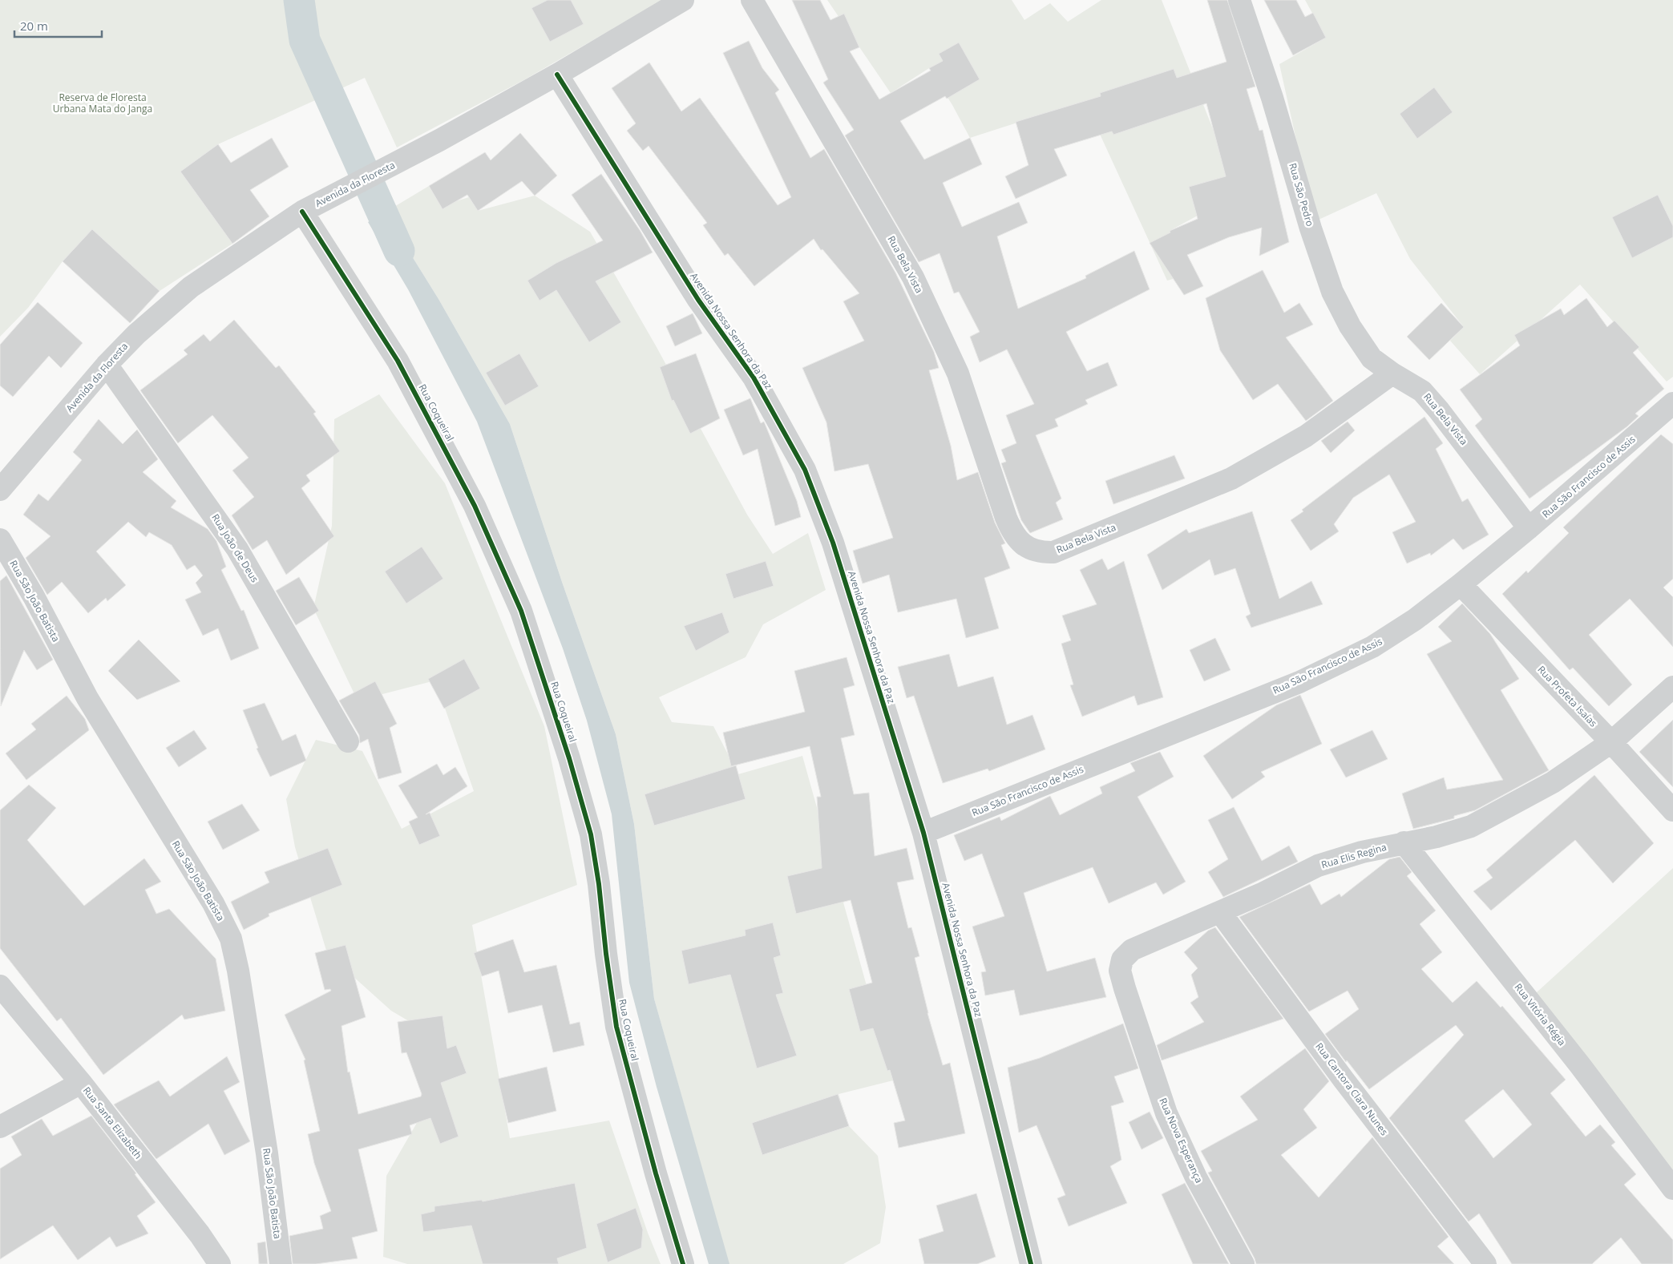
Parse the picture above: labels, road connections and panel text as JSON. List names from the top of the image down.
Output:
{
  "streets": {
    "street": [
      "Avenida da Floresta",
      "Rua São Pedro",
      "Rua Bela Vista",
      "Avenida Nossa Senhora da Paz",
      "Rua Coqueiral",
      "Rua São Francisco de Assis",
      "Rua João de Deus",
      "Rua São João Batista",
      "Rua Profeta Isaías",
      "Rua Elis Regina",
      "Rua Vitória Régia",
      "Rua Cantora Clara Nunes",
      "Rua Santa Elizabeth",
      "Rua Nova Esperança"
    ]
  },
  "crossings": [
    ["Avenida da Floresta", "Avenida Nossa Senhora da Paz"],
    ["Avenida da Floresta", "Rua Coqueiral"],
    ["Avenida da Floresta", "Rua João de Deus"],
    ["Rua São Pedro", "Rua Bela Vista"],
    ["Rua Bela Vista", "Rua São Francisco de Assis"],
    ["Avenida Nossa Senhora da Paz", "Rua São Francisco de Assis"],
    ["Rua São Francisco de Assis", "Rua Profeta Isaías"],
    ["Rua Profeta Isaías", "Rua Elis Regina"],
    ["Rua Elis Regina", "Rua Vitória Régia"],
    ["Rua Elis Regina", "Rua Cantora Clara Nunes"],
    ["Rua Elis Regina", "Rua Nova Esperança"]
  ],
  "parks": ["Reserva de Floresta Urbana Mata do Janga"],
  "scale_bar": "20 m"
}
